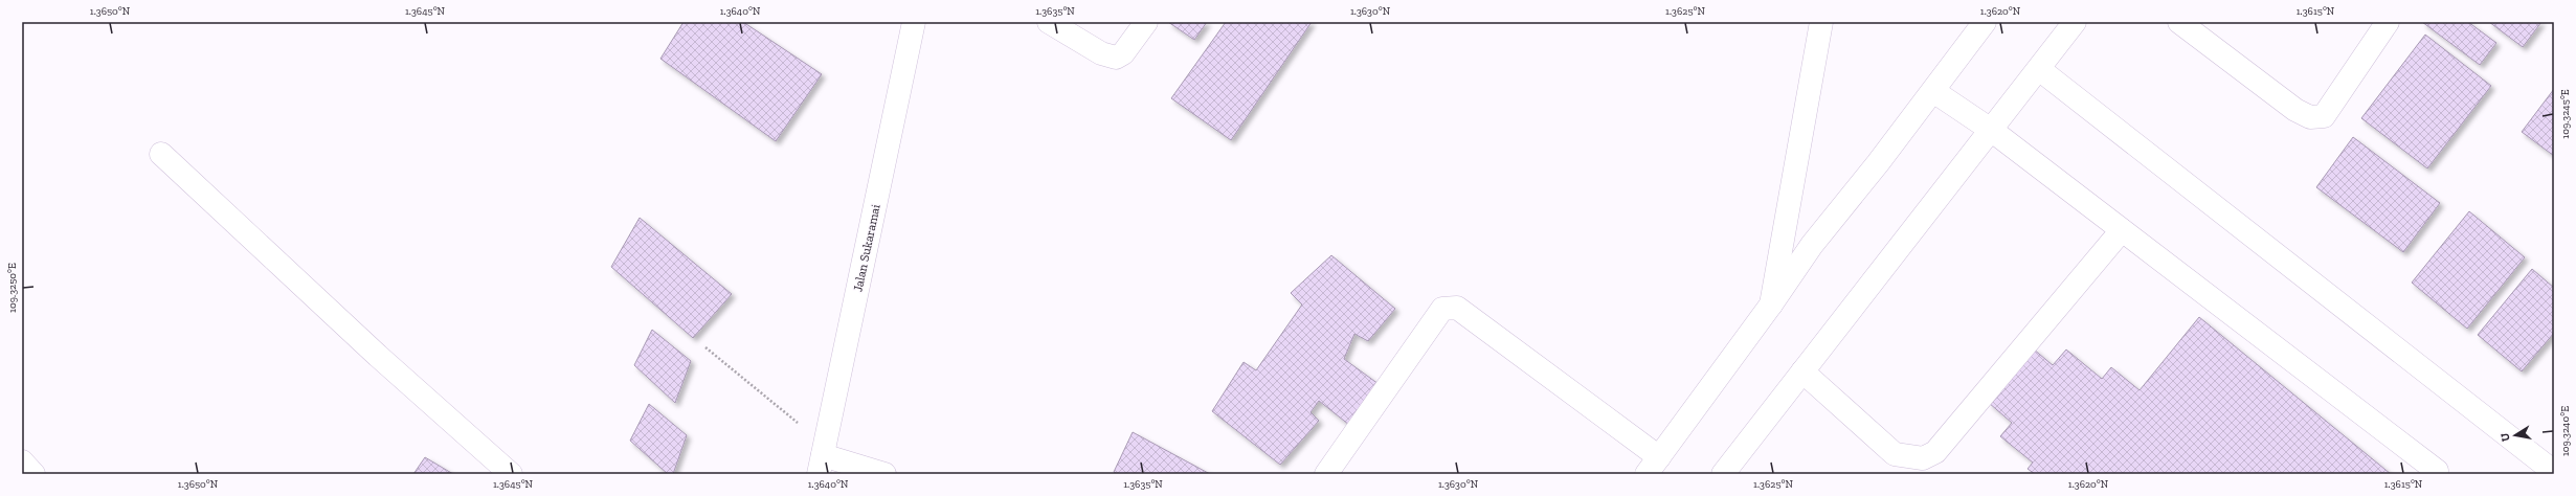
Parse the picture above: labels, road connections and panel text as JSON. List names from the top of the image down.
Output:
{
  "streets": {
    "street": ["Jalan Sukaramai"]
  },
  "north": "left",
  "coordinates": [
    "1.3650°N",
    "1.3645°N",
    "1.3640°N",
    "1.3635°N",
    "1.3630°N",
    "1.3625°N",
    "1.3620°N",
    "1.3615°N",
    "109.3245°E",
    "109.3250°E",
    "109.3240°E"
  ]
}
